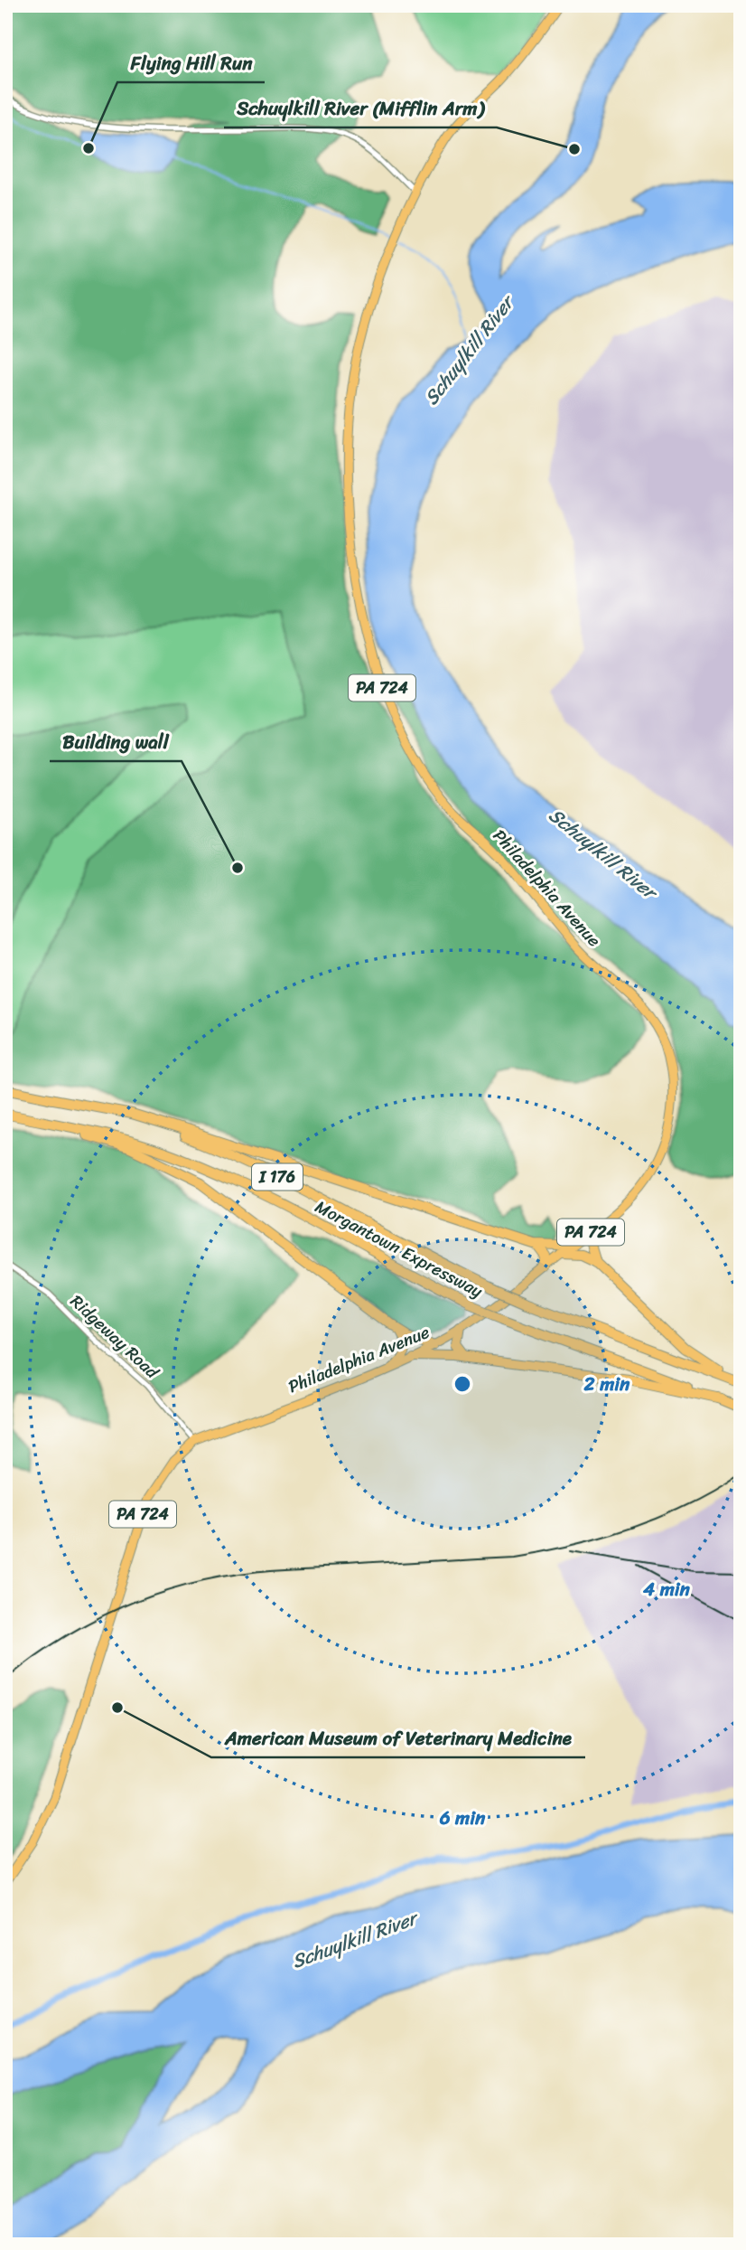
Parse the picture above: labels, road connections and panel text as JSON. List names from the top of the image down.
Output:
{
  "streets": {
    "highway": ["I 176", "Morgantown Expressway"],
    "main road": ["PA 724", "Philadelphia Avenue"],
    "street": ["Ridgeway Road"]
  },
  "crossings": [
    ["Philadelphia Avenue", "Ridgeway Road"]
  ],
  "water": ["Schuylkill River"],
  "places": [
    "Flying Hill Run",
    "Schuylkill River (Mifflin Arm)",
    "Building wall",
    "American Museum of Veterinary Medicine"
  ],
  "rings": ["2 min", "4 min", "6 min"]
}
